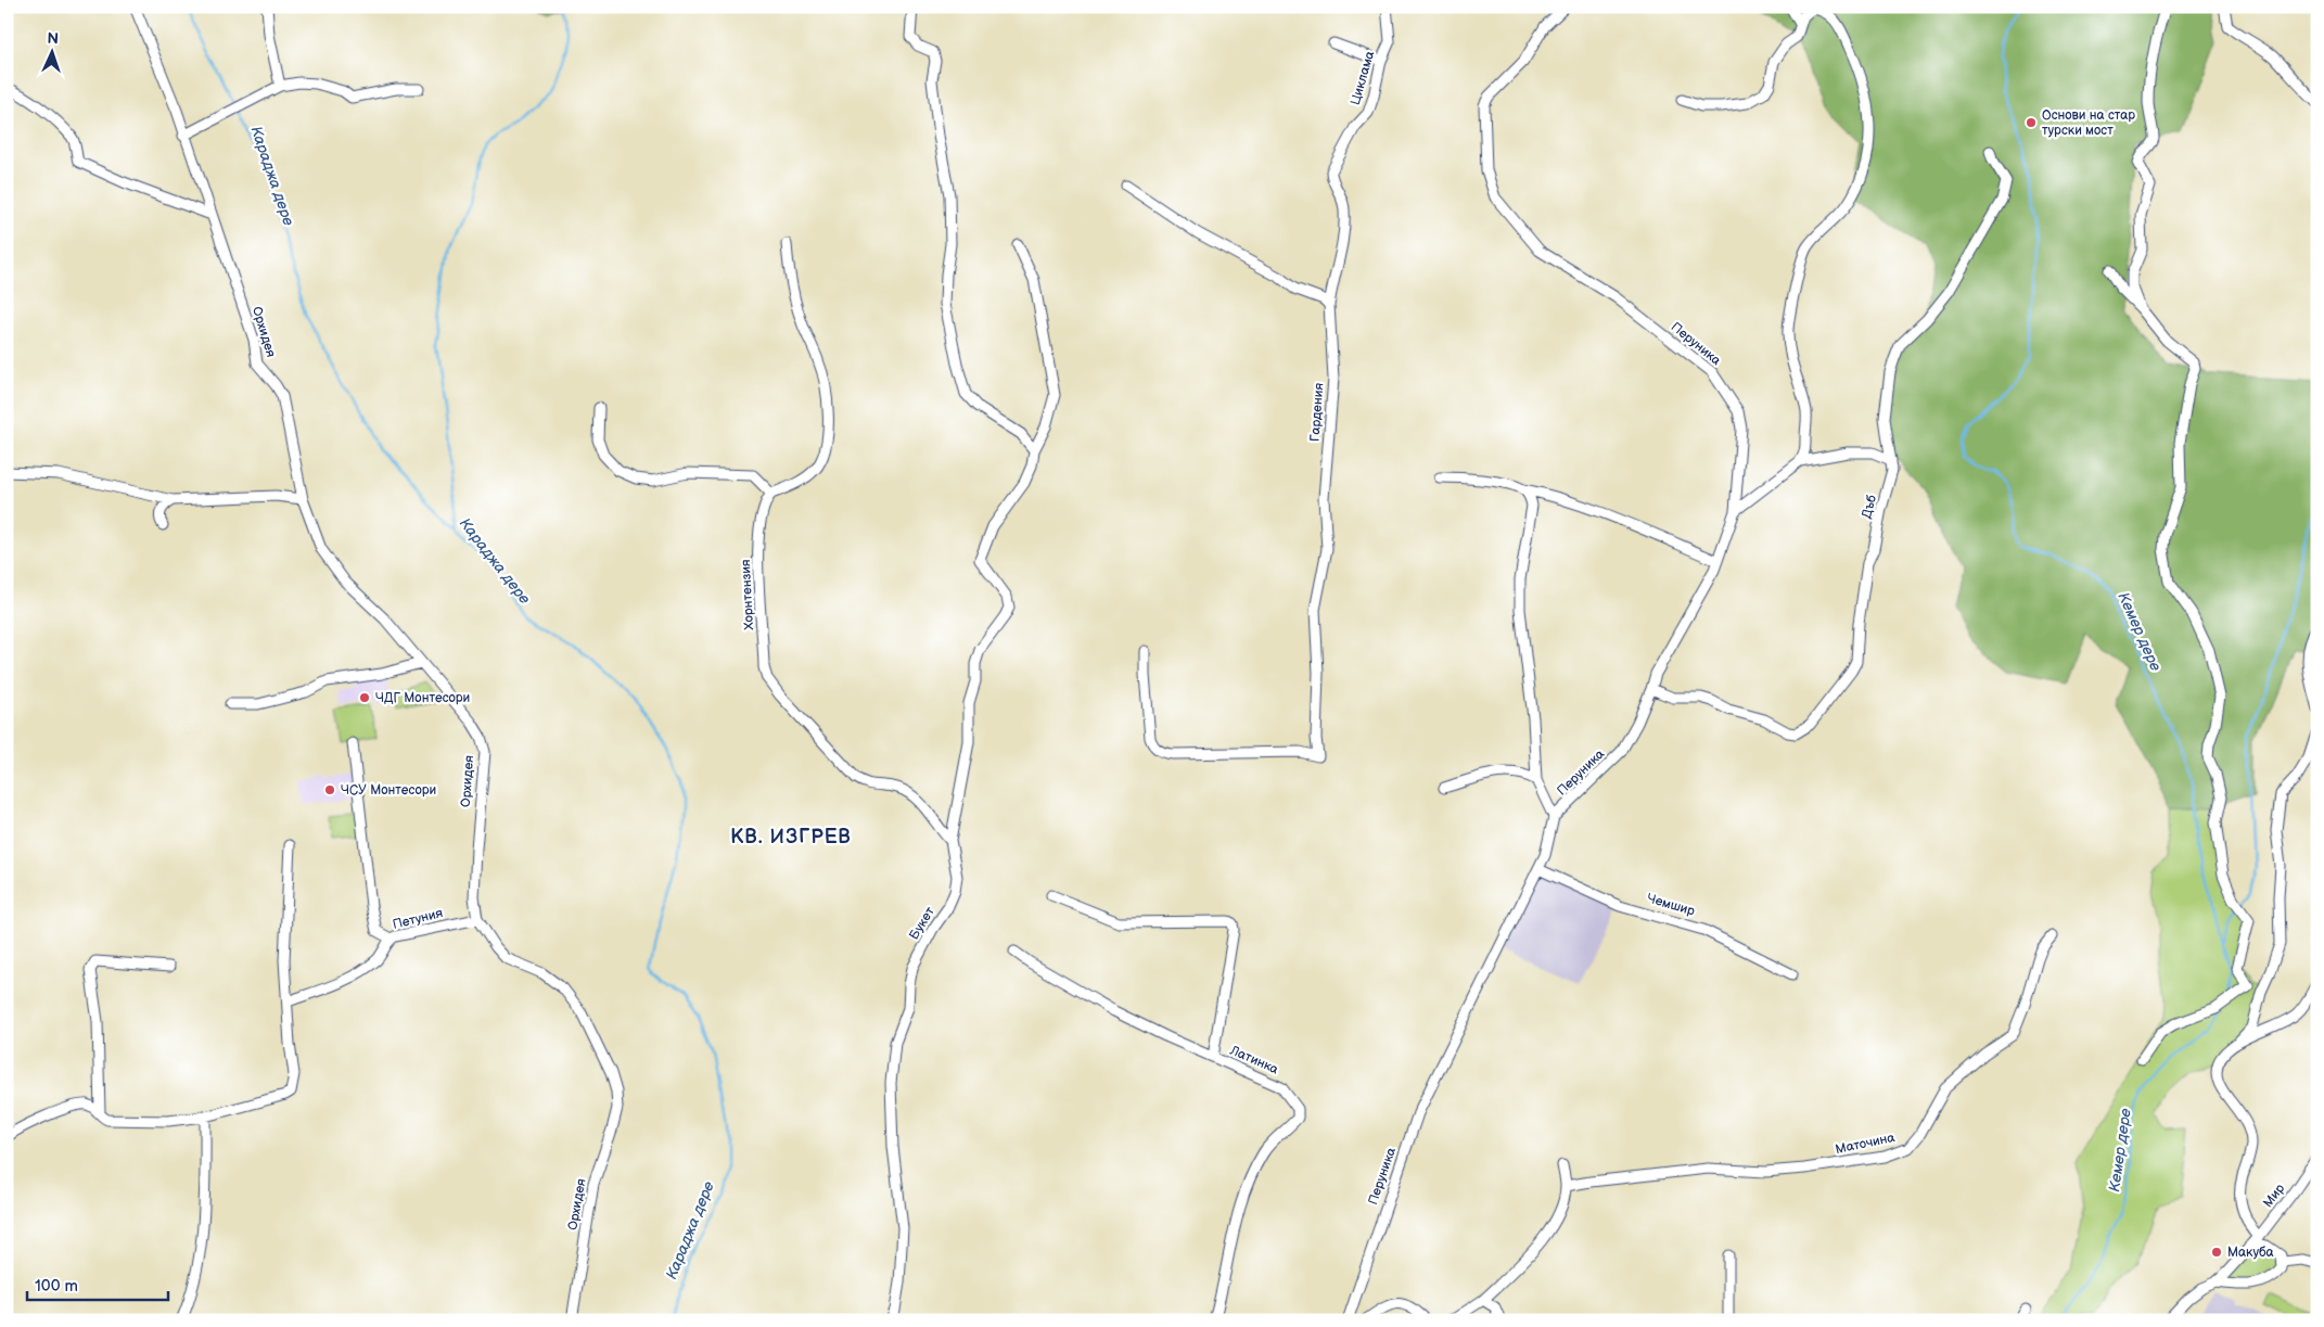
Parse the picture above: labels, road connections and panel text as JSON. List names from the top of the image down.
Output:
{
  "streets": {
    "street": [
      "Циклама",
      "Орхидея",
      "Перуника",
      "Гардения",
      "Дъб",
      "Хорнтензия",
      "Чемшир",
      "Петуния",
      "Букет",
      "Латинка",
      "Маточина",
      "Мир"
    ]
  },
  "crossings": [
    ["Циклама", "Гардения"],
    ["Орхидея", "Петуния"],
    ["Перуника", "Дъб"],
    ["Перуника", "Чемшир"],
    ["Хорнтензия", "Букет"]
  ],
  "districts": ["КВ. ИЗГРЕВ"],
  "water": ["Караджа дере", "Кемер дере"],
  "places": [
    "Основи на стар турски мост",
    "ЧДГ Монтесори",
    "ЧСУ Монтесори",
    "Макуба"
  ],
  "scale_bar": "100 m",
  "north": "top"
}
